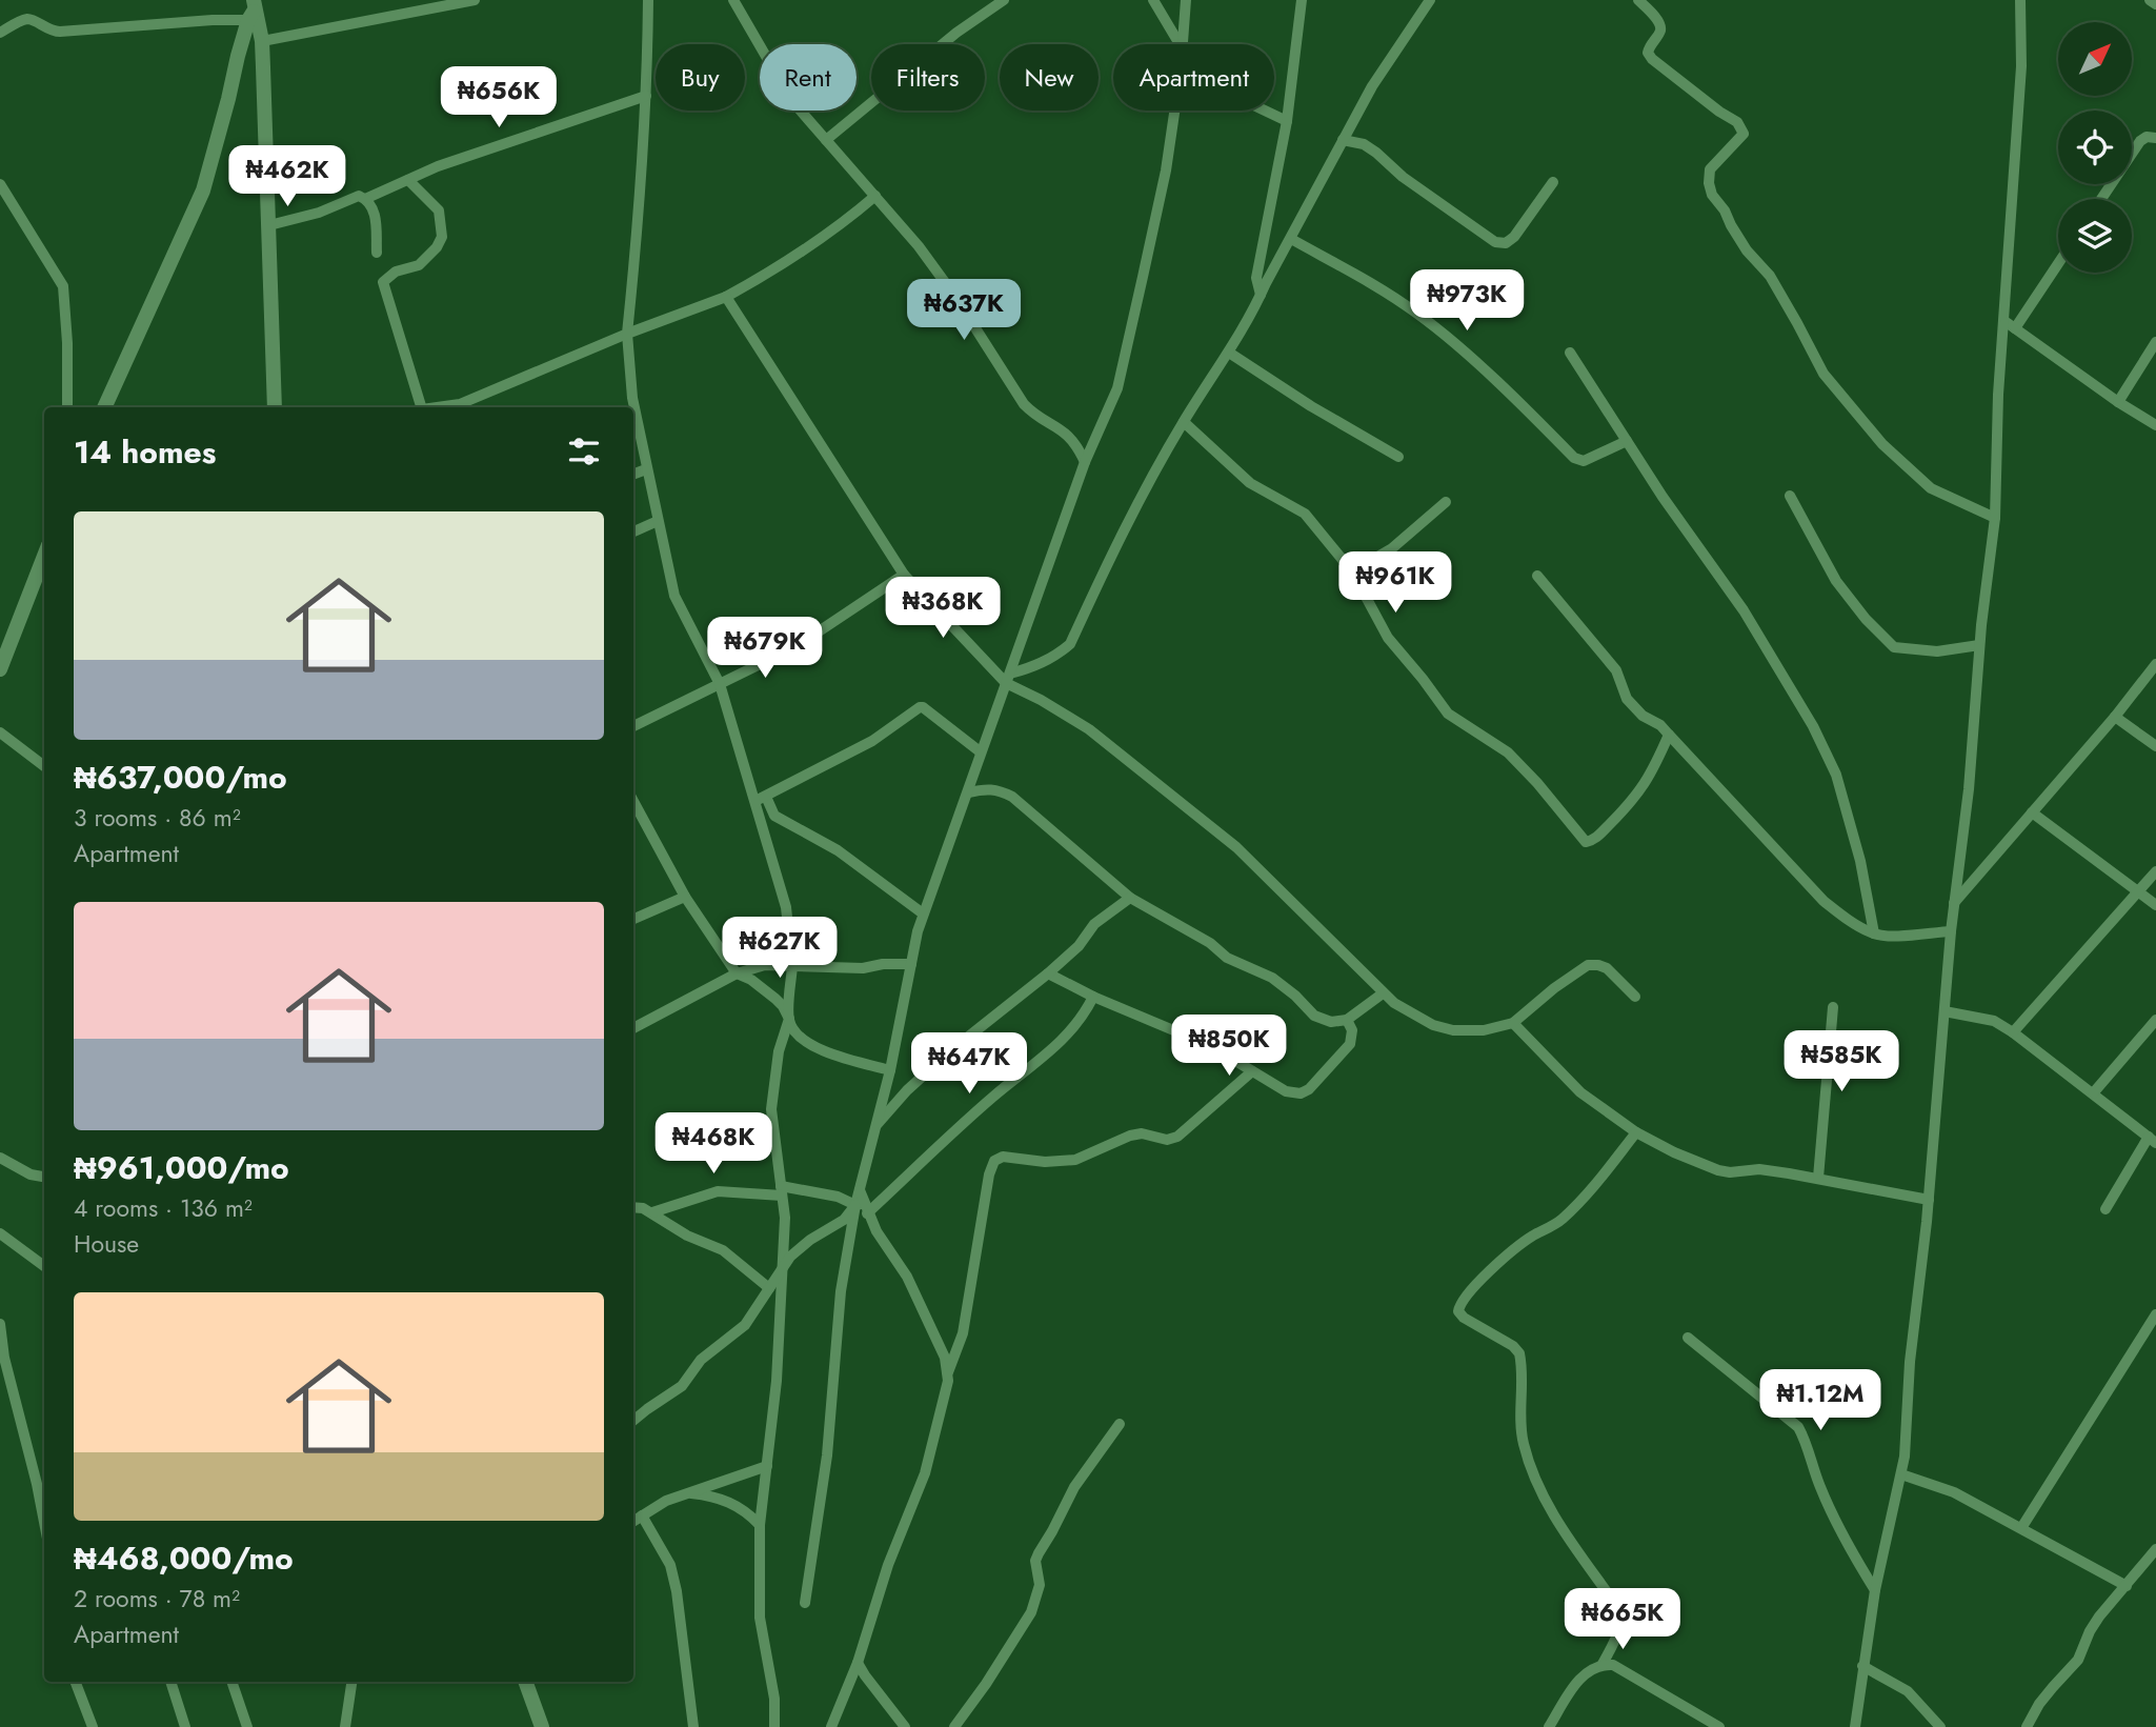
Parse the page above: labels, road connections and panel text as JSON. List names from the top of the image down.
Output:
{
  "north": "top right",
  "page": {
    "chip": [
      "Buy",
      "Rent",
      "Filters",
      "New",
      "Apartment"
    ],
    "price": [
      "₦656K",
      "₦462K",
      "₦973K",
      "₦637K",
      "₦961K",
      "₦368K",
      "₦679K",
      "₦627K",
      "₦850K",
      "₦585K",
      "₦647K",
      "₦468K",
      "₦1.12M",
      "₦665K"
    ],
    "heading": "14 homes",
    "list": [
      {
        "name": "₦637,000/mo",
        "note": "3 rooms · 86 m² · Apartment"
      },
      {
        "name": "₦961,000/mo",
        "note": "4 rooms · 136 m² · House"
      },
      {
        "name": "₦468,000/mo",
        "note": "2 rooms · 78 m² · Apartment"
      }
    ]
  }
}
